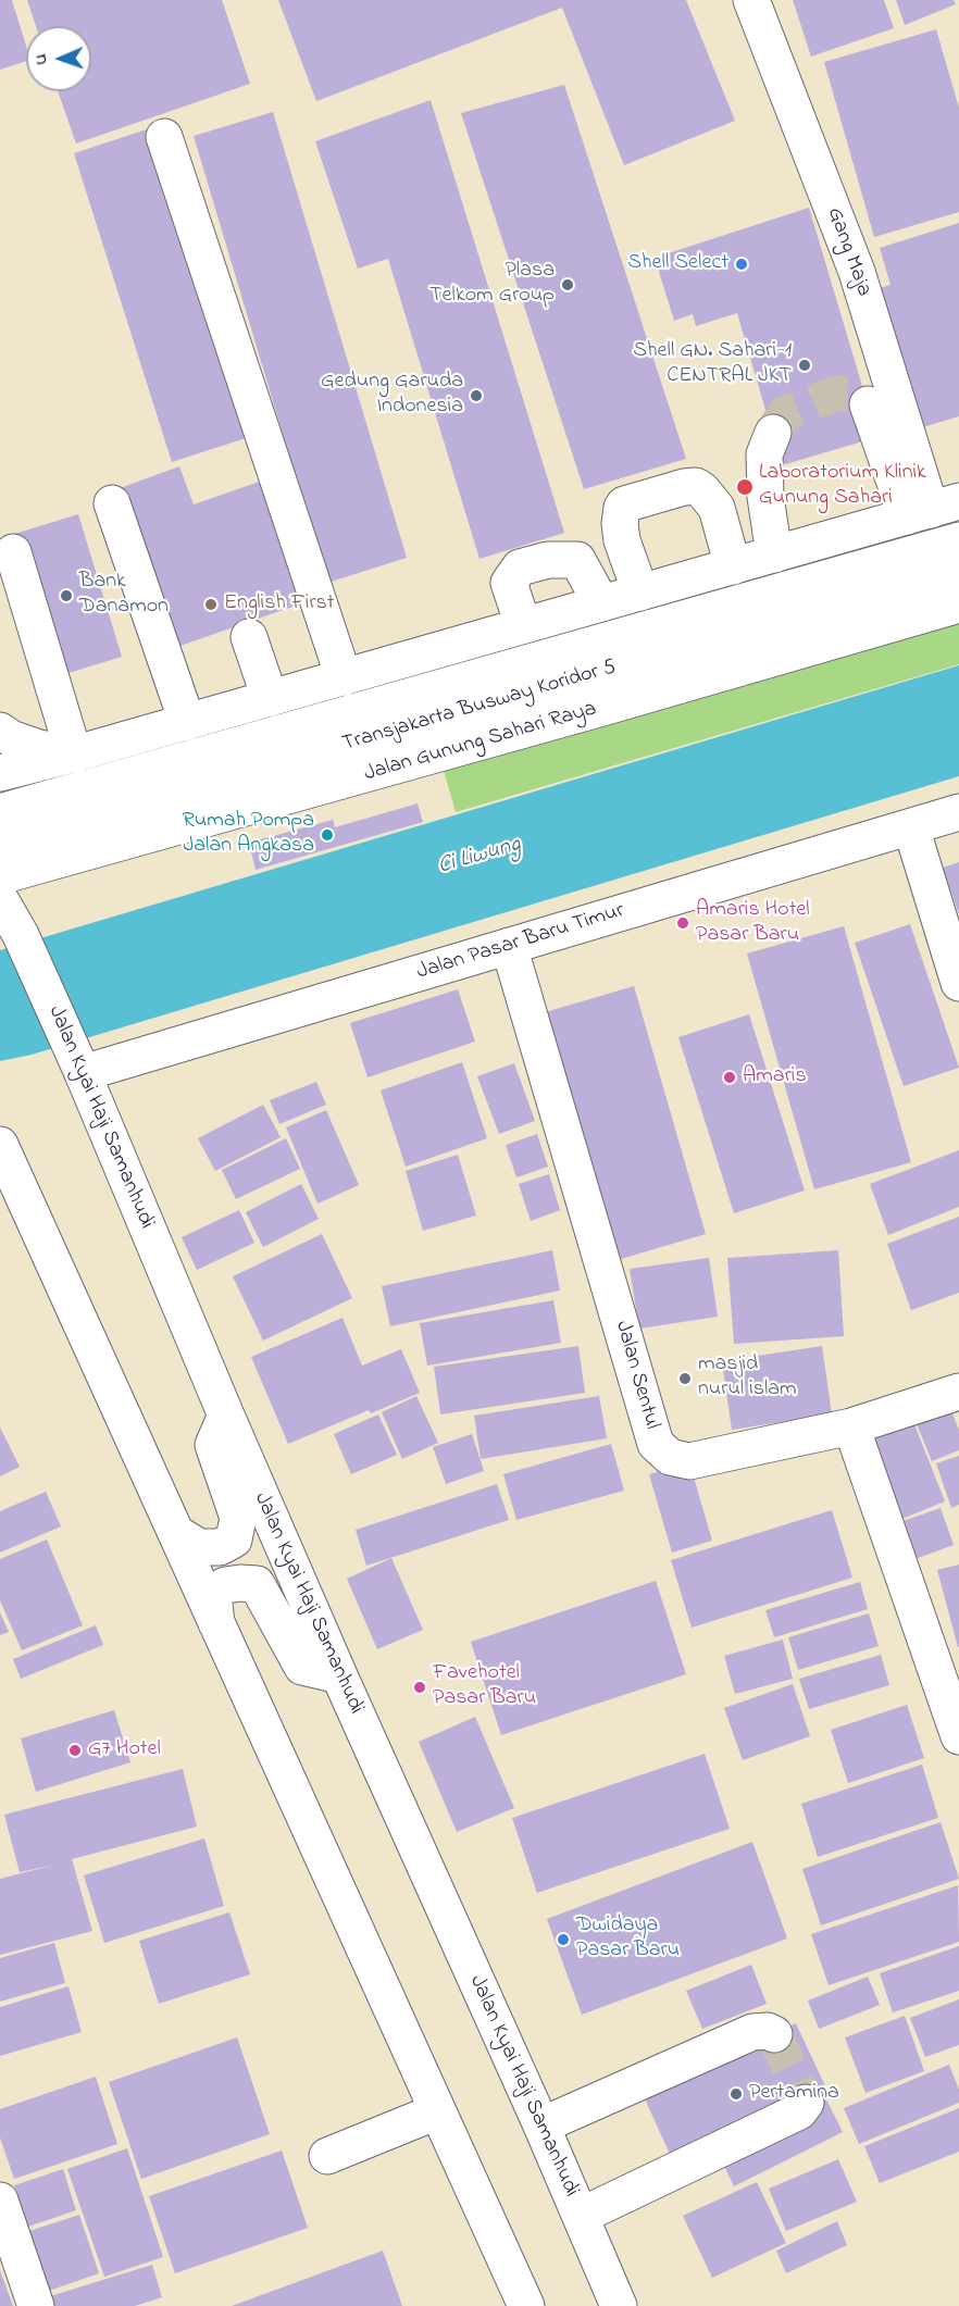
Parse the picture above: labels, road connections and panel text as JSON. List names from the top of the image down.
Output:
{
  "streets": {
    "main road": [
      "Gang Maja",
      "Transjakarta Busway Koridor 5",
      "Jalan Gunung Sahari Raya",
      "Jalan Pasar Baru Timur",
      "Jalan Kyai Haji Samanhudi",
      "Jalan Sentul"
    ]
  },
  "crossings": [
    ["Jalan Pasar Baru Timur", "Jalan Kyai Haji Samanhudi"],
    ["Jalan Pasar Baru Timur", "Jalan Sentul"]
  ],
  "water": ["Ci Liwung"],
  "places": [
    "Shell Select",
    "Plasa Telkom Group",
    "Shell GN. Sahari-1 CENTRAL JKT",
    "Gedung Garuda Indonesia",
    "Laboratorium Klinik Gunung Sahari",
    "Bank Danamon",
    "English First",
    "Rumah Pompa Jalan Angkasa",
    "Amaris Hotel Pasar Baru",
    "Amaris",
    "masjid nurul islam",
    "Favehotel Pasar Baru",
    "G7 Hotel",
    "Dwidaya Pasar Baru",
    "Pertamina"
  ],
  "north": "left"
}
